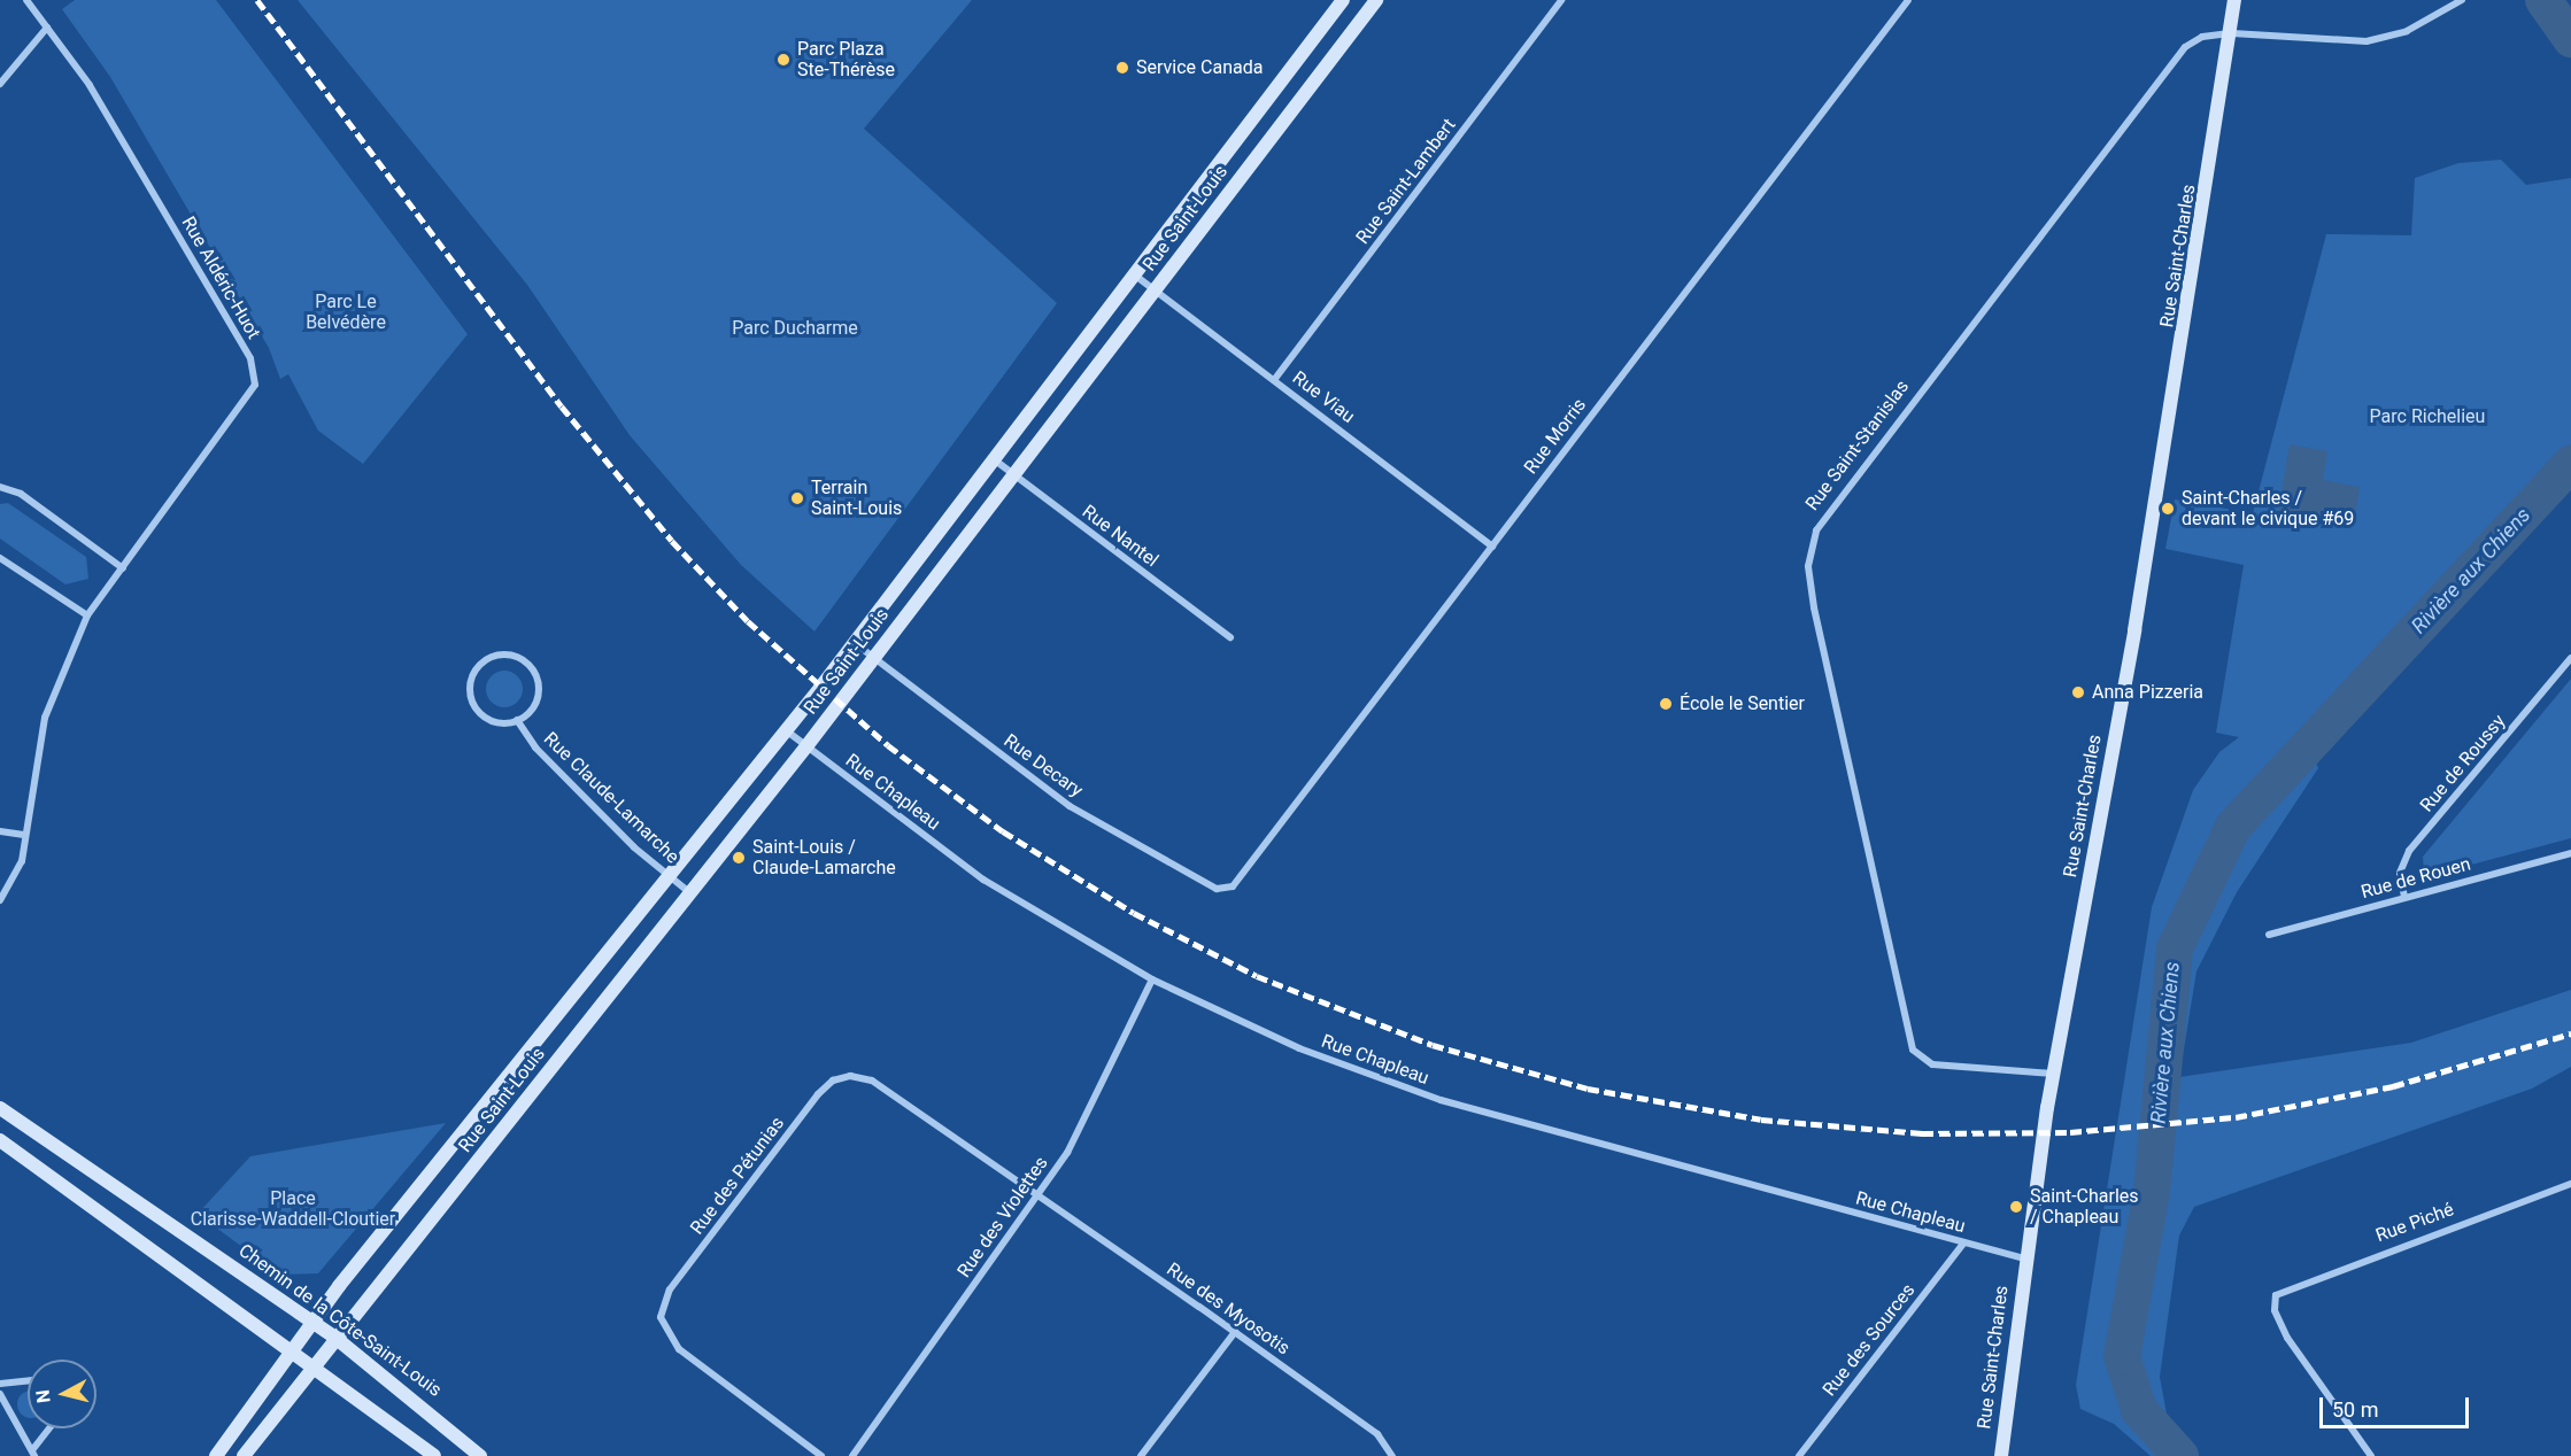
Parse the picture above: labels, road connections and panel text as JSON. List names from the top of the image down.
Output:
{
  "streets": {
    "street": [
      "Rue Saint-Lambert",
      "Rue Saint-Louis",
      "Rue Saint-Charles",
      "Rue Aldéric-Huot",
      "Rue Viau",
      "Rue Morris",
      "Rue Saint-Stanislas",
      "Rue Nantel",
      "Rue de Roussy",
      "Rue Decary",
      "Rue Chapleau",
      "Rue Claude-Lamarche",
      "Rue de Rouen",
      "Rue des Pétunias",
      "Rue des Violettes",
      "Rue Piché",
      "Rue des Myosotis",
      "Chemin de la Côte-Saint-Louis",
      "Rue des Sources"
    ]
  },
  "crossings": [
    ["Rue Saint-Lambert", "Rue Viau"],
    ["Rue Saint-Louis", "Rue Viau"],
    ["Rue Saint-Louis", "Rue Nantel"],
    ["Rue Saint-Louis", "Rue Decary"],
    ["Rue Saint-Louis", "Rue Chapleau"],
    ["Rue Saint-Louis", "Rue Claude-Lamarche"],
    ["Rue Saint-Louis", "Chemin de la Côte-Saint-Louis"],
    ["Rue Saint-Charles", "Rue Saint-Stanislas"],
    ["Rue Saint-Charles", "Rue Chapleau"],
    ["Rue Viau", "Rue Morris"],
    ["Rue Morris", "Rue Decary"],
    ["Rue de Roussy", "Rue de Rouen"],
    ["Rue Chapleau", "Rue des Violettes"],
    ["Rue Chapleau", "Rue des Sources"],
    ["Rue des Pétunias", "Rue des Violettes"],
    ["Rue des Pétunias", "Rue des Myosotis"],
    ["Rue des Violettes", "Rue des Myosotis"]
  ],
  "water": ["Rivière aux Chiens"],
  "parks": [
    "Parc Le Belvédère",
    "Parc Ducharme",
    "Parc Richelieu",
    "Place Clarisse-Waddell-Cloutier"
  ],
  "places": [
    "Parc Plaza Ste-Thérèse",
    "Service Canada",
    "Terrain Saint-Louis",
    "Saint-Charles / devant le civique #69",
    "Anna Pizzeria",
    "École le Sentier",
    "Saint-Louis / Claude-Lamarche",
    "Saint-Charles / Chapleau"
  ],
  "scale_bar": "50 m",
  "north": "left"
}
